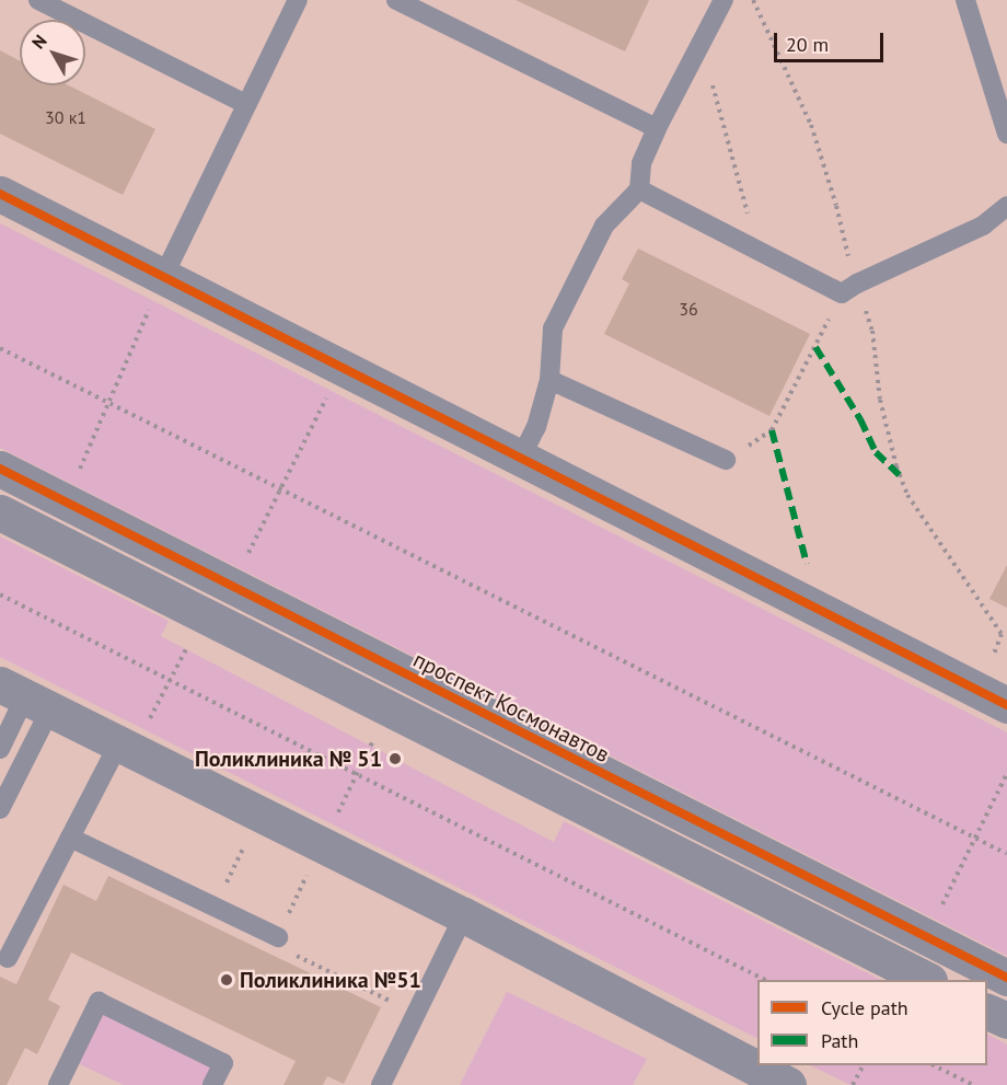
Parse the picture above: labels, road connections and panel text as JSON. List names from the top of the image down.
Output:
{
  "streets": {
    "street": ["проспект Космонавтов"]
  },
  "places": ["Поликлиника № 51", "Поликлиника №51"],
  "house_numbers": ["30 к1", "36"],
  "legend": ["Cycle path", "Path"],
  "scale_bar": "20 m",
  "north": "top left"
}
